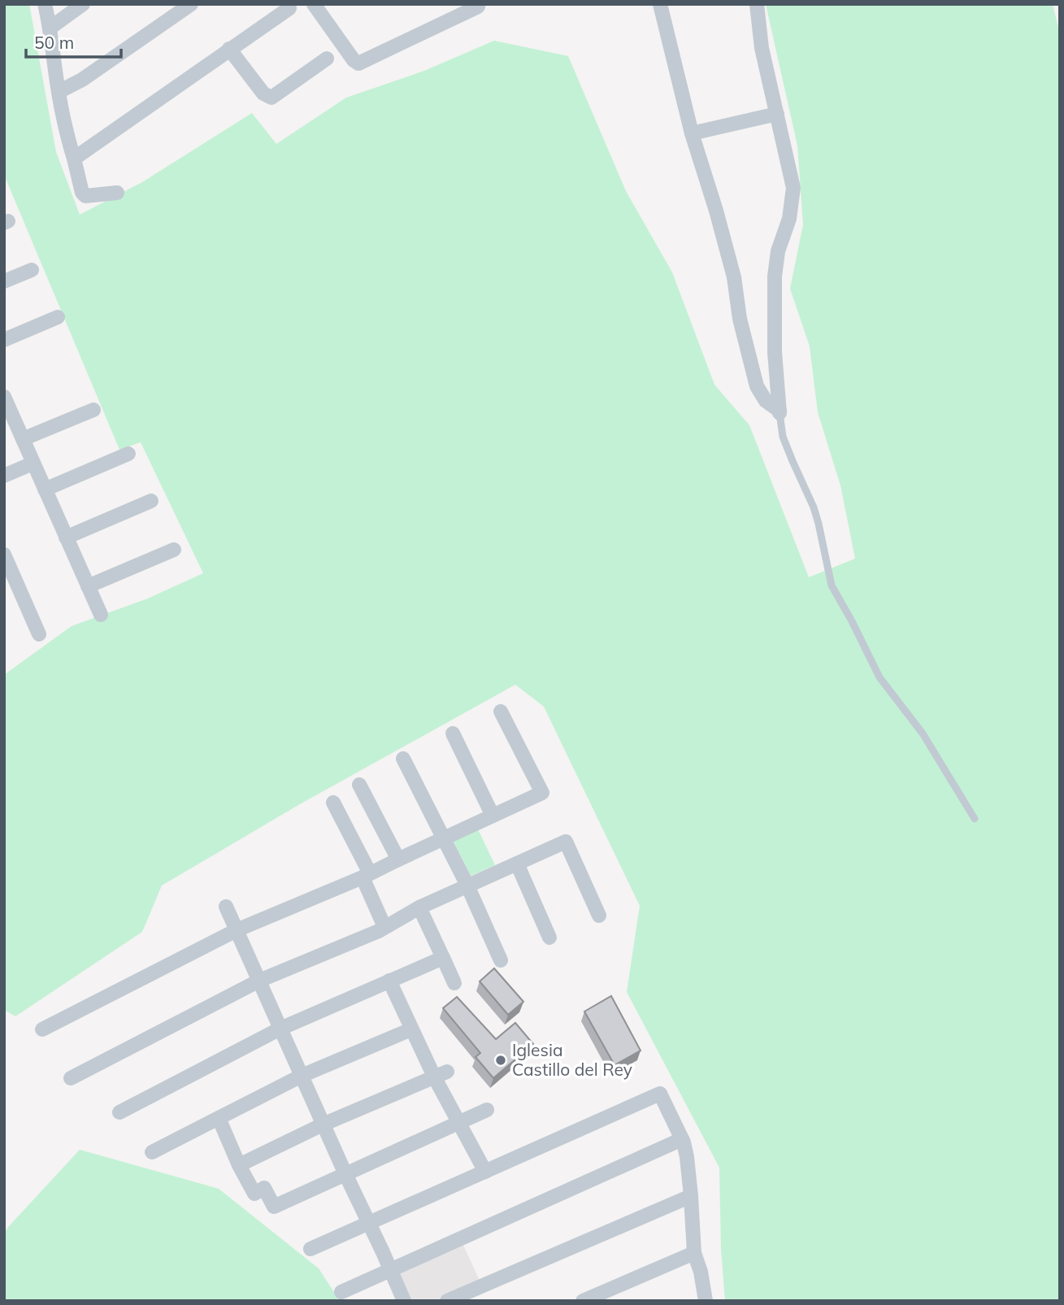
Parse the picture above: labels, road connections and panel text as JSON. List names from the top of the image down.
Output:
{
  "places": ["Iglesia Castillo del Rey"],
  "scale_bar": "50 m"
}
